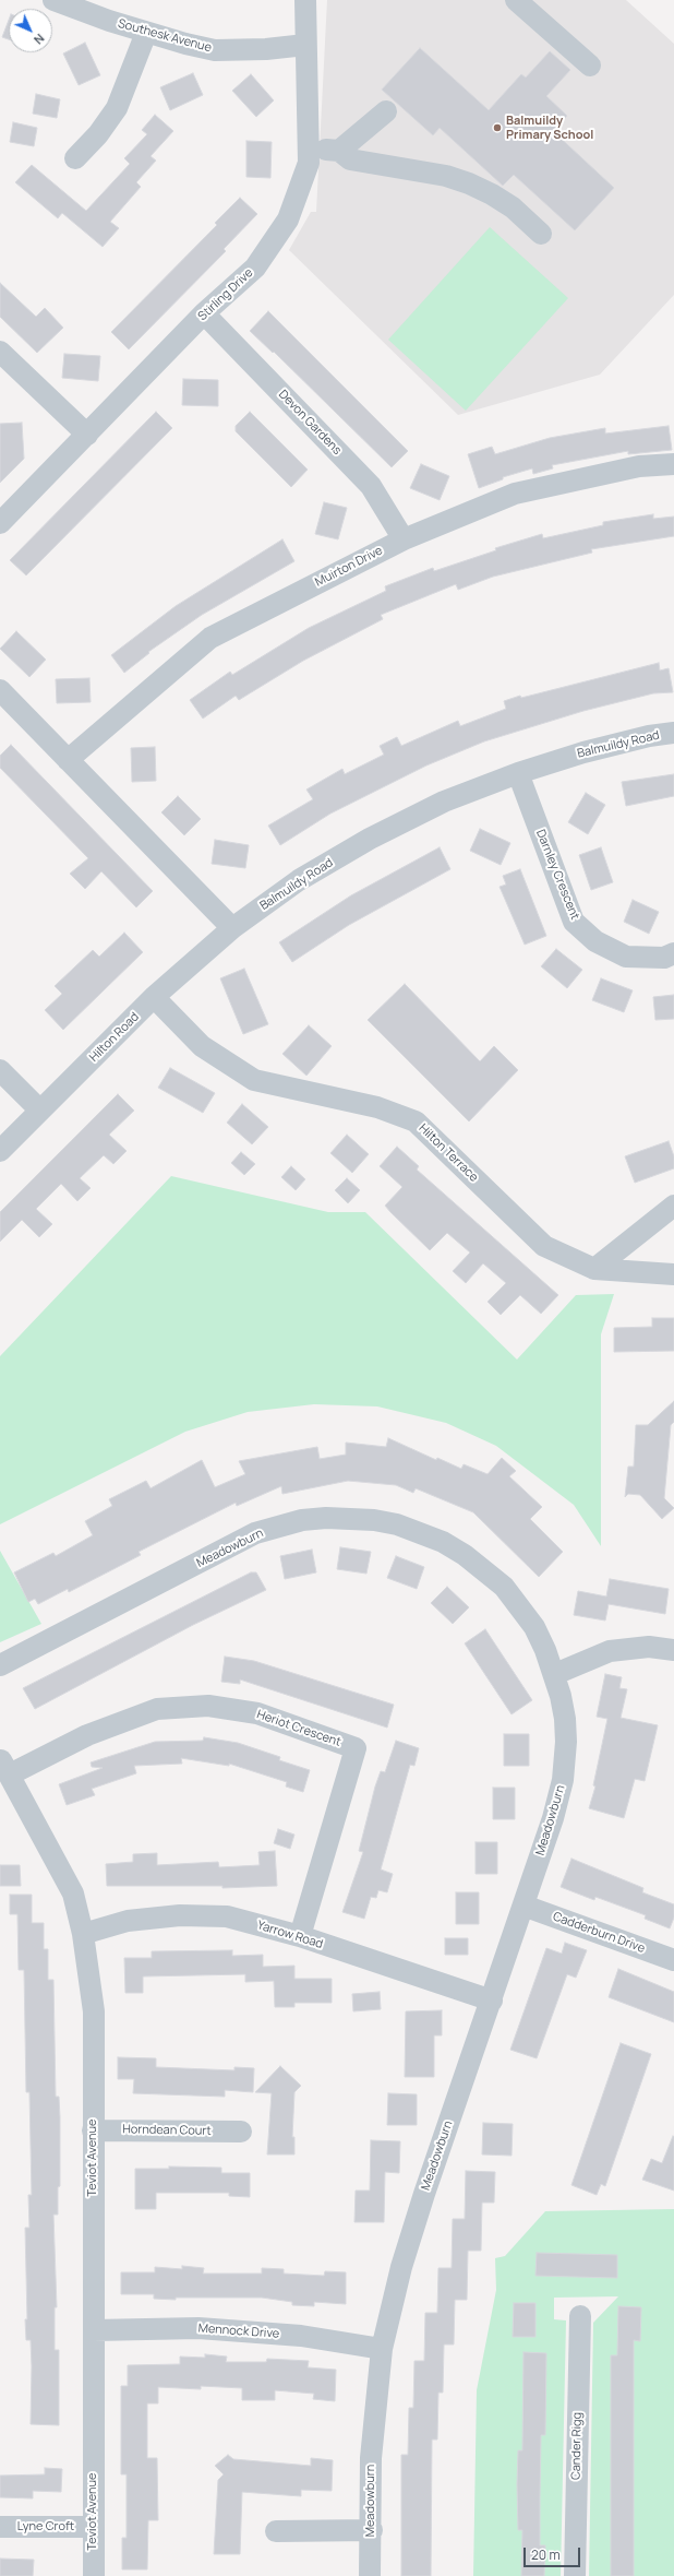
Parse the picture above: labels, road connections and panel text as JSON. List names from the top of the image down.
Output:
{
  "streets": {
    "street": [
      "Southesk Avenue",
      "Stirling Drive",
      "Devon Gardens",
      "Muirton Drive",
      "Balmuildy Road",
      "Darnley Crescent",
      "Hilton Road",
      "Hilton Terrace",
      "Meadowburn",
      "Heriot Crescent",
      "Cadderburn Drive",
      "Yarrow Road",
      "Horndean Court",
      "Teviot Avenue",
      "Mennock Drive",
      "Cander Rigg",
      "Lyne Croft"
    ]
  },
  "crossings": [
    ["Southesk Avenue", "Stirling Drive"],
    ["Stirling Drive", "Devon Gardens"],
    ["Devon Gardens", "Muirton Drive"],
    ["Balmuildy Road", "Darnley Crescent"],
    ["Balmuildy Road", "Hilton Road"],
    ["Hilton Road", "Hilton Terrace"],
    ["Meadowburn", "Cadderburn Drive"],
    ["Meadowburn", "Yarrow Road"],
    ["Meadowburn", "Mennock Drive"],
    ["Heriot Crescent", "Yarrow Road"],
    ["Heriot Crescent", "Teviot Avenue"],
    ["Yarrow Road", "Teviot Avenue"],
    ["Horndean Court", "Teviot Avenue"],
    ["Teviot Avenue", "Mennock Drive"],
    ["Teviot Avenue", "Lyne Croft"]
  ],
  "places": ["Balmuildy Primary School"],
  "scale_bar": "20 m",
  "north": "bottom right"
}
